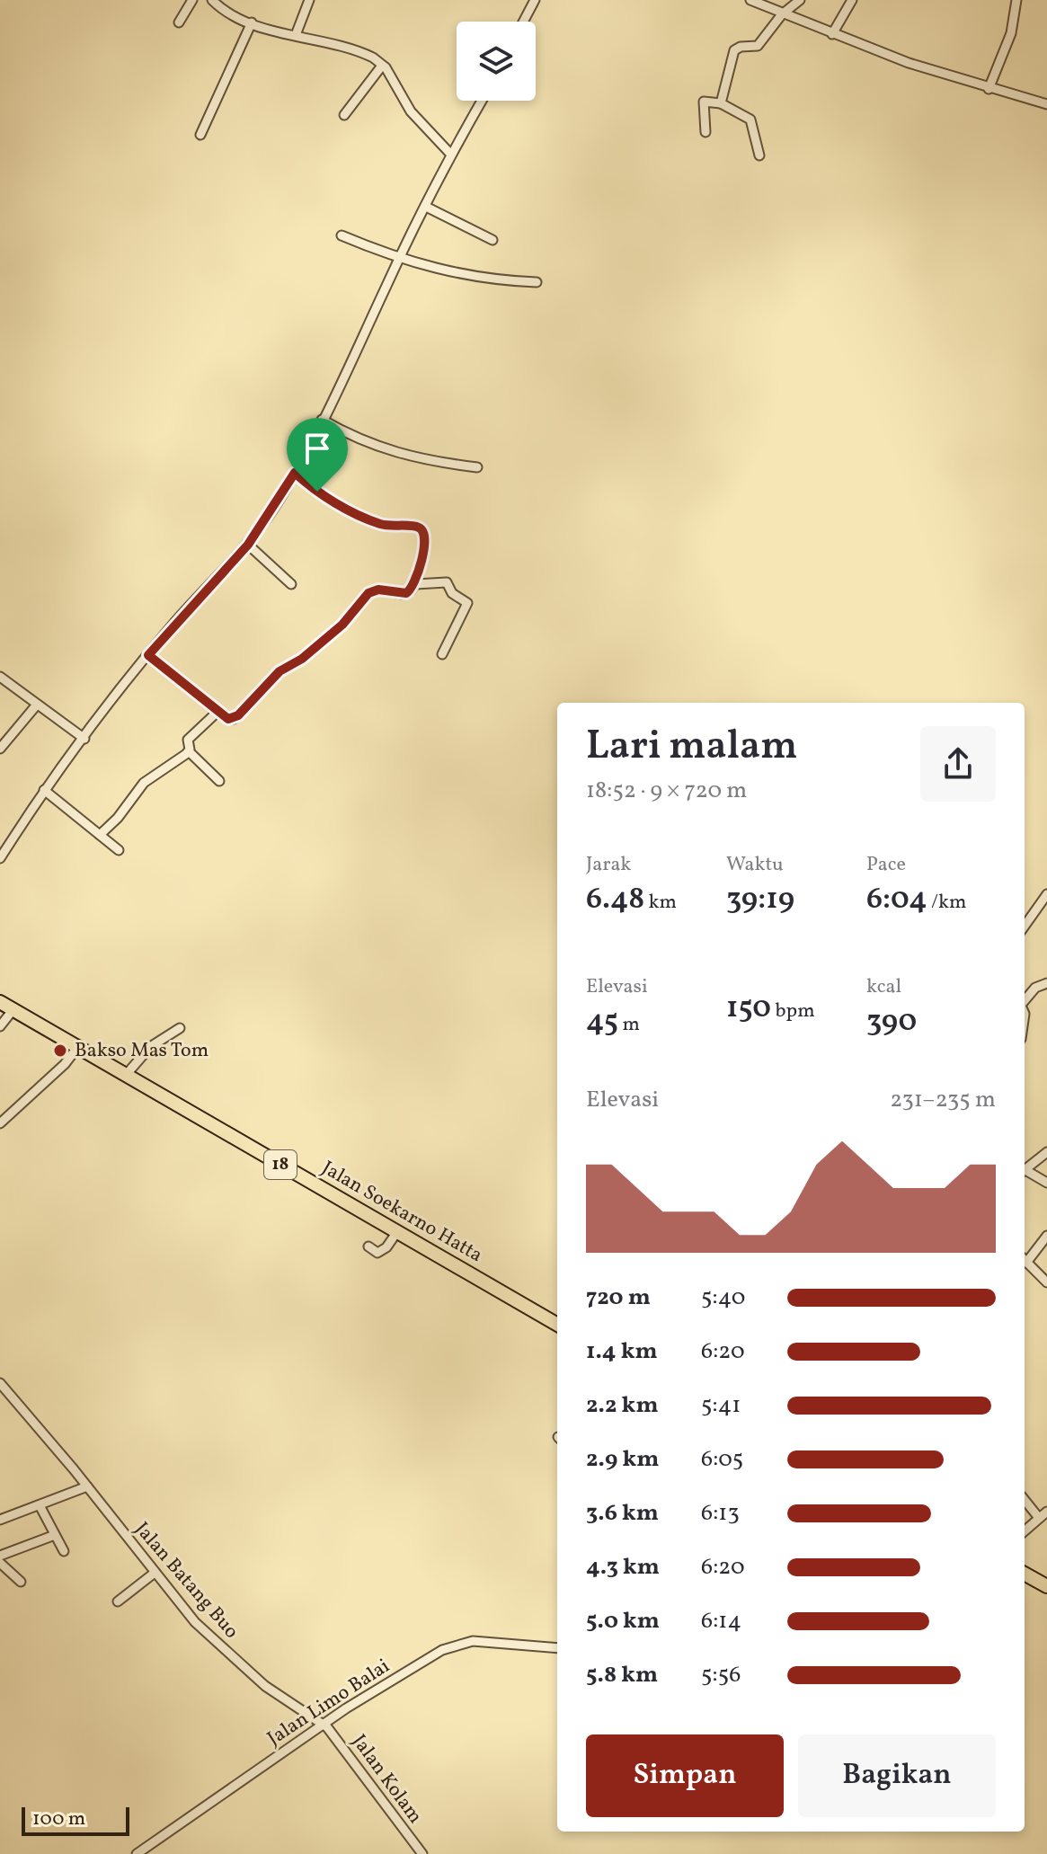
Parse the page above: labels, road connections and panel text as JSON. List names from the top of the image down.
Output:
{
  "streets": {
    "highway": ["18", "Jalan Soekarno Hatta"],
    "street": ["Jalan Batang Buo", "Jalan Limo Balai", "Jalan Kolam"]
  },
  "crossings": [
    ["Jalan Batang Buo", "Jalan Limo Balai"],
    ["Jalan Batang Buo", "Jalan Kolam"],
    ["Jalan Limo Balai", "Jalan Kolam"]
  ],
  "places": ["Bakso Mas Tom"],
  "scale_bar": "100 m",
  "page": {
    "heading": ["Lari malam", "18:52 · 9 × 720 m"],
    "stats": [
      ["Jarak", "6.48 km"],
      ["Waktu", "39:19"],
      ["Pace", "6:04 /km"],
      ["Elevasi", "45 m"],
      ["150 bpm"],
      ["kcal", "390"]
    ],
    "chart": ["Elevasi", "231–235 m"],
    "list": [
      {
        "name": "720 m",
        "note": "5:40"
      },
      {
        "name": "1.4 km",
        "note": "6:20"
      },
      {
        "name": "2.2 km",
        "note": "5:41"
      },
      {
        "name": "2.9 km",
        "note": "6:05"
      },
      {
        "name": "3.6 km",
        "note": "6:13"
      },
      {
        "name": "4.3 km",
        "note": "6:20"
      },
      {
        "name": "5.0 km",
        "note": "6:14"
      },
      {
        "name": "5.8 km",
        "note": "5:56"
      }
    ],
    "buttons": ["Simpan", "Bagikan"],
    "scale": "100 m"
  }
}
